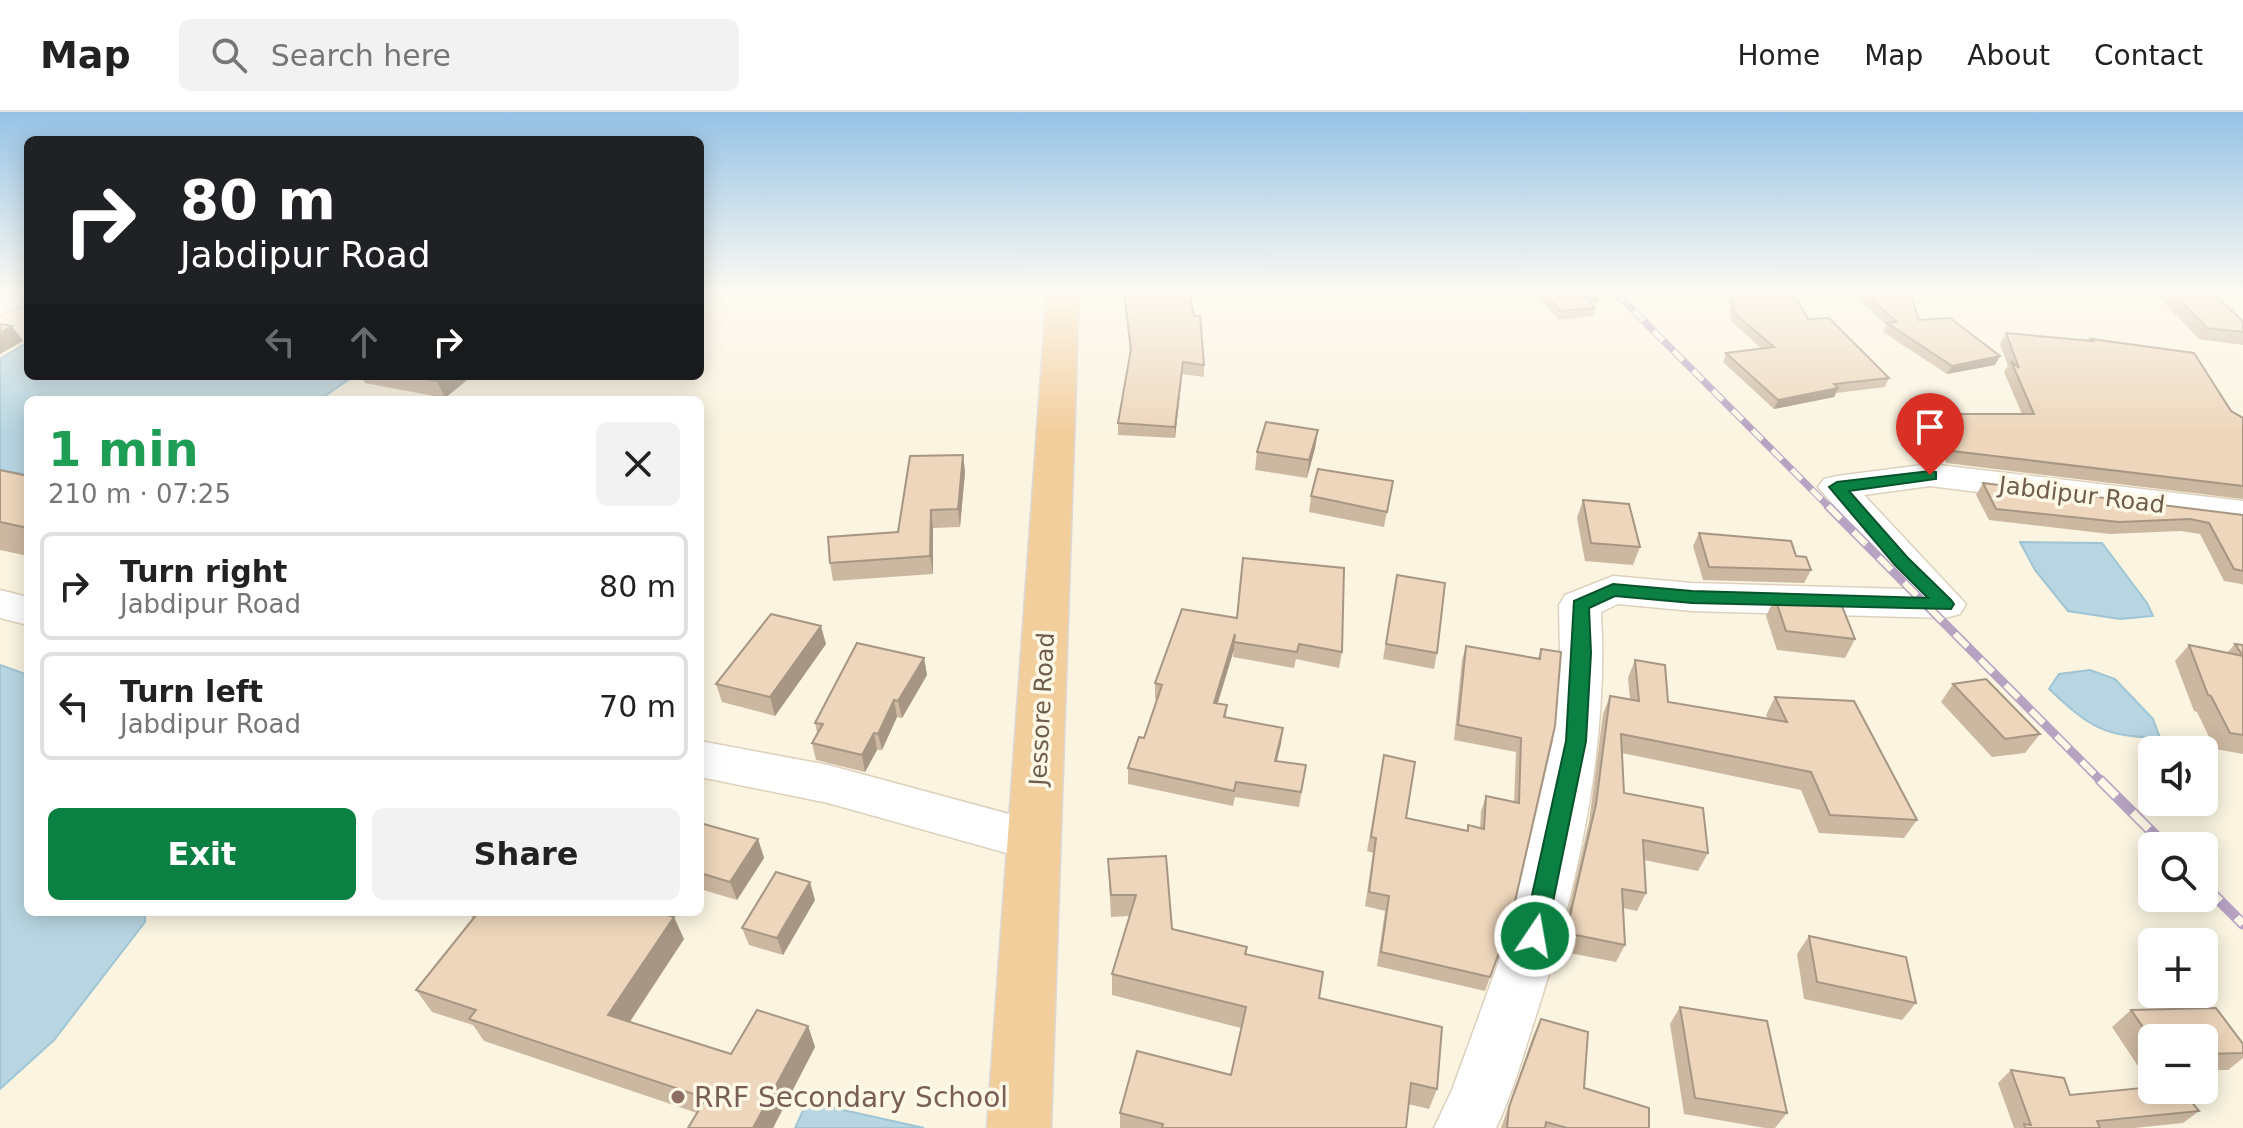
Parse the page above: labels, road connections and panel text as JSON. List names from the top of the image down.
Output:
{
  "streets": {
    "highway": ["Jessore Road"],
    "street": ["Jabdipur Road"]
  },
  "places": ["RRF Secondary School"],
  "page": {
    "header": "Map",
    "search": "Search here",
    "nav": [
      "Home",
      "Map",
      "About",
      "Contact"
    ],
    "turn": ["80 m", "Jabdipur Road"],
    "heading": ["1 min", "210 m · 07:25"],
    "list": [
      {
        "name": "Turn right",
        "note": "Jabdipur Road",
        "value": "80 m"
      },
      {
        "name": "Turn left",
        "note": "Jabdipur Road",
        "value": "70 m"
      }
    ],
    "map_buttons": ["+", "−"],
    "buttons": ["Exit", "Share"]
  }
}
